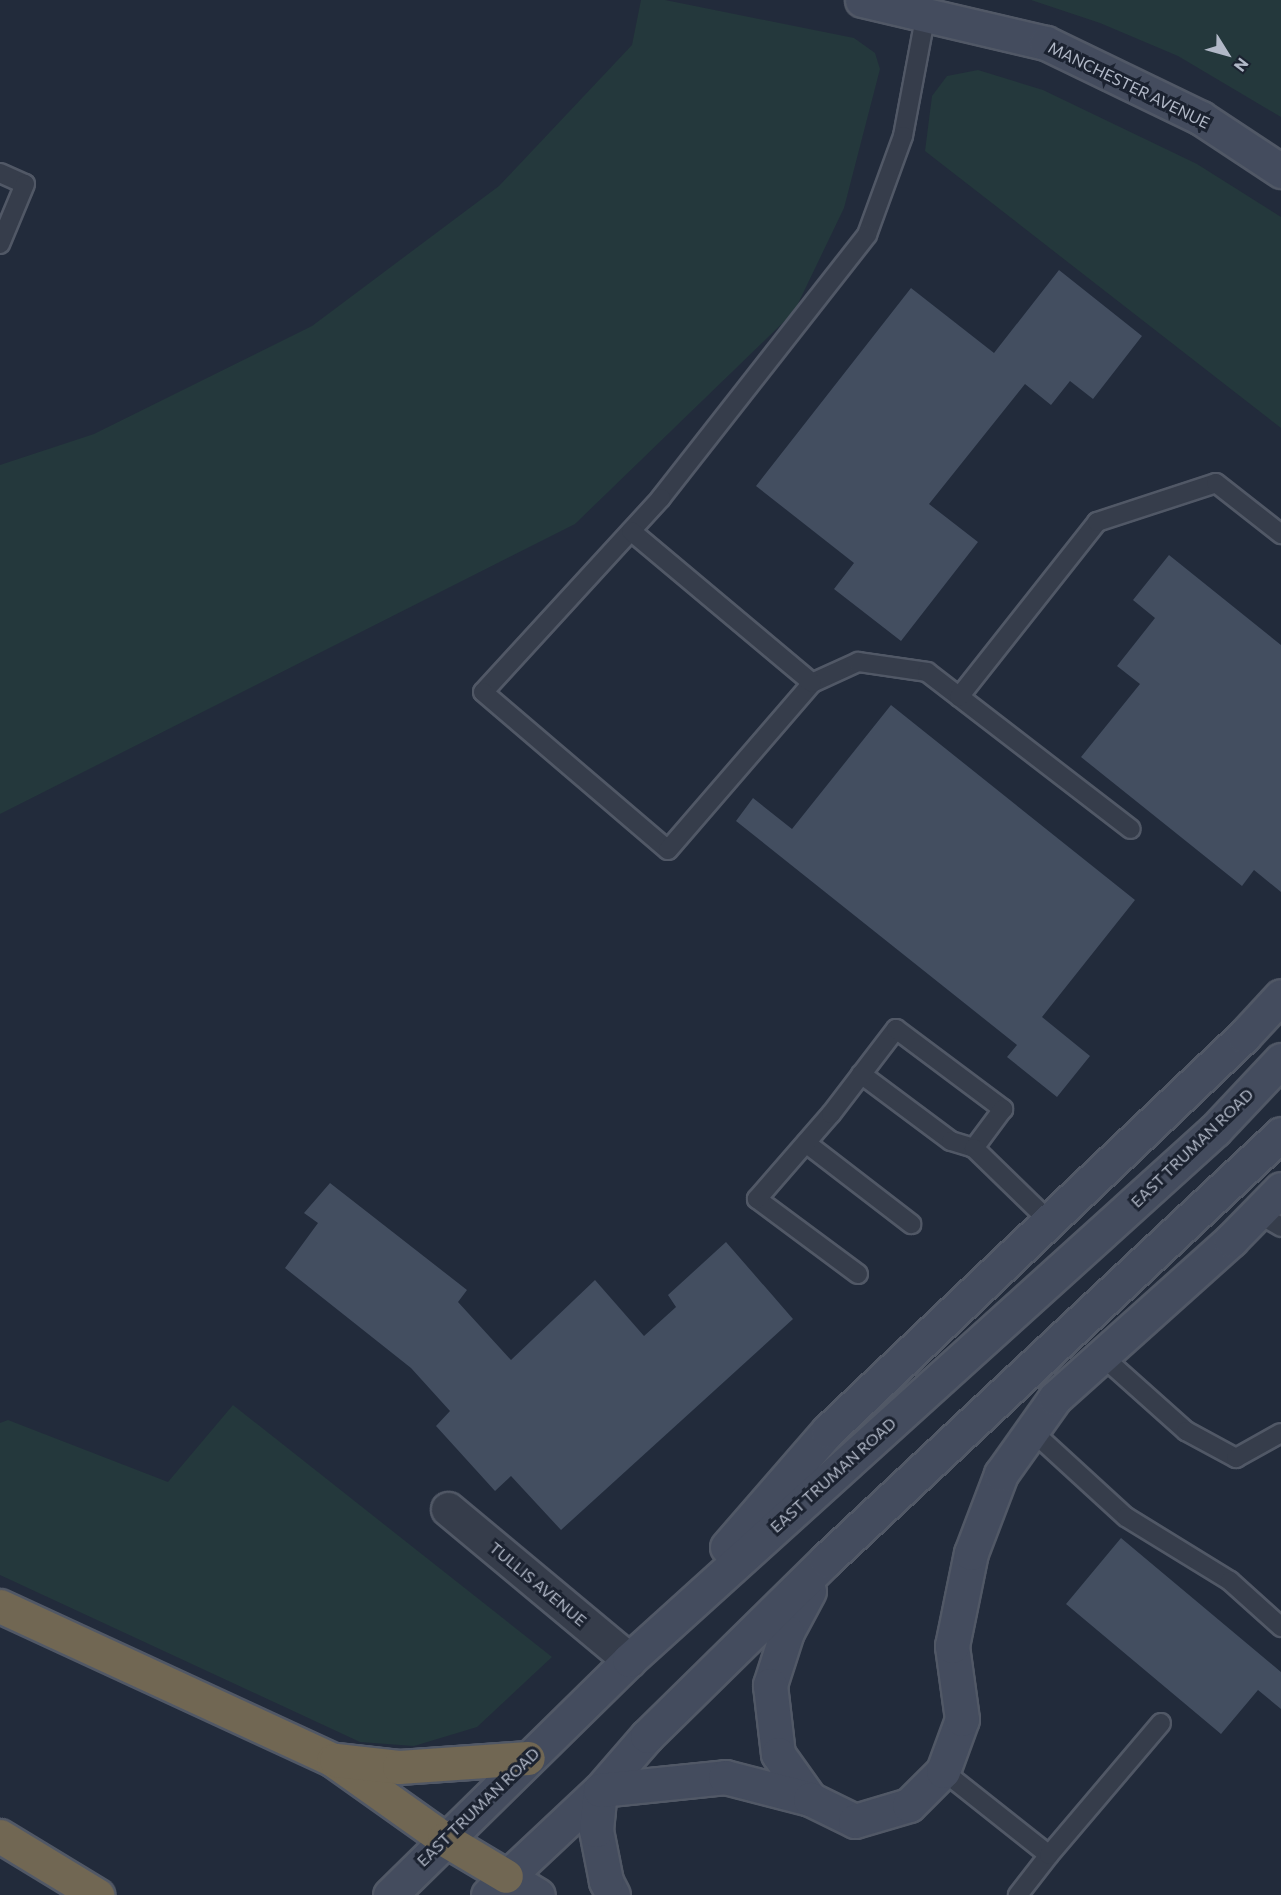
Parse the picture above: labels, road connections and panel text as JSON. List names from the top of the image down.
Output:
{
  "streets": {
    "main road": ["MANCHESTER AVENUE", "EAST TRUMAN ROAD"],
    "street": ["TULLIS AVENUE"]
  },
  "crossings": [
    ["EAST TRUMAN ROAD", "TULLIS AVENUE"]
  ],
  "north": "bottom right"
}
